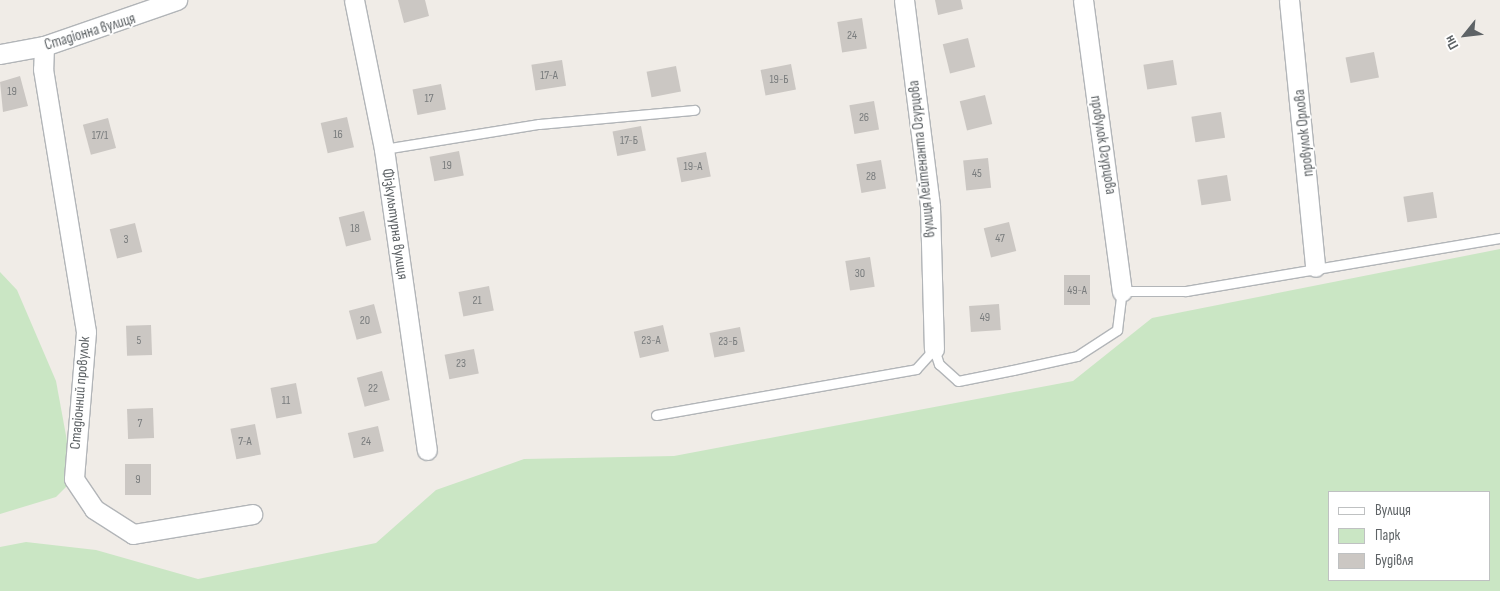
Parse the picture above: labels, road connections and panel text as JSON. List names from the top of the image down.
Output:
{
  "streets": {
    "street": [
      "Стадіонна вулиця",
      "провулок Орлова",
      "провулок Огурцова",
      "вулиця Лейтенанта Огурцова",
      "Фізкультурна вулиця",
      "Стадіонний провулок"
    ]
  },
  "crossings": [
    ["Стадіонна вулиця", "Стадіонний провулок"]
  ],
  "house_numbers": [
    "24",
    "17-А",
    "19-Б",
    "19",
    "17",
    "26",
    "16",
    "17/1",
    "17-Б",
    "19",
    "19-А",
    "45",
    "28",
    "18",
    "47",
    "3",
    "30",
    "49-А",
    "21",
    "49",
    "20",
    "5",
    "23-А",
    "23-Б",
    "23",
    "22",
    "11",
    "7",
    "7-А",
    "24",
    "9"
  ],
  "legend": ["Вулиця", "Парк", "Будівля"],
  "north": "bottom left"
}
